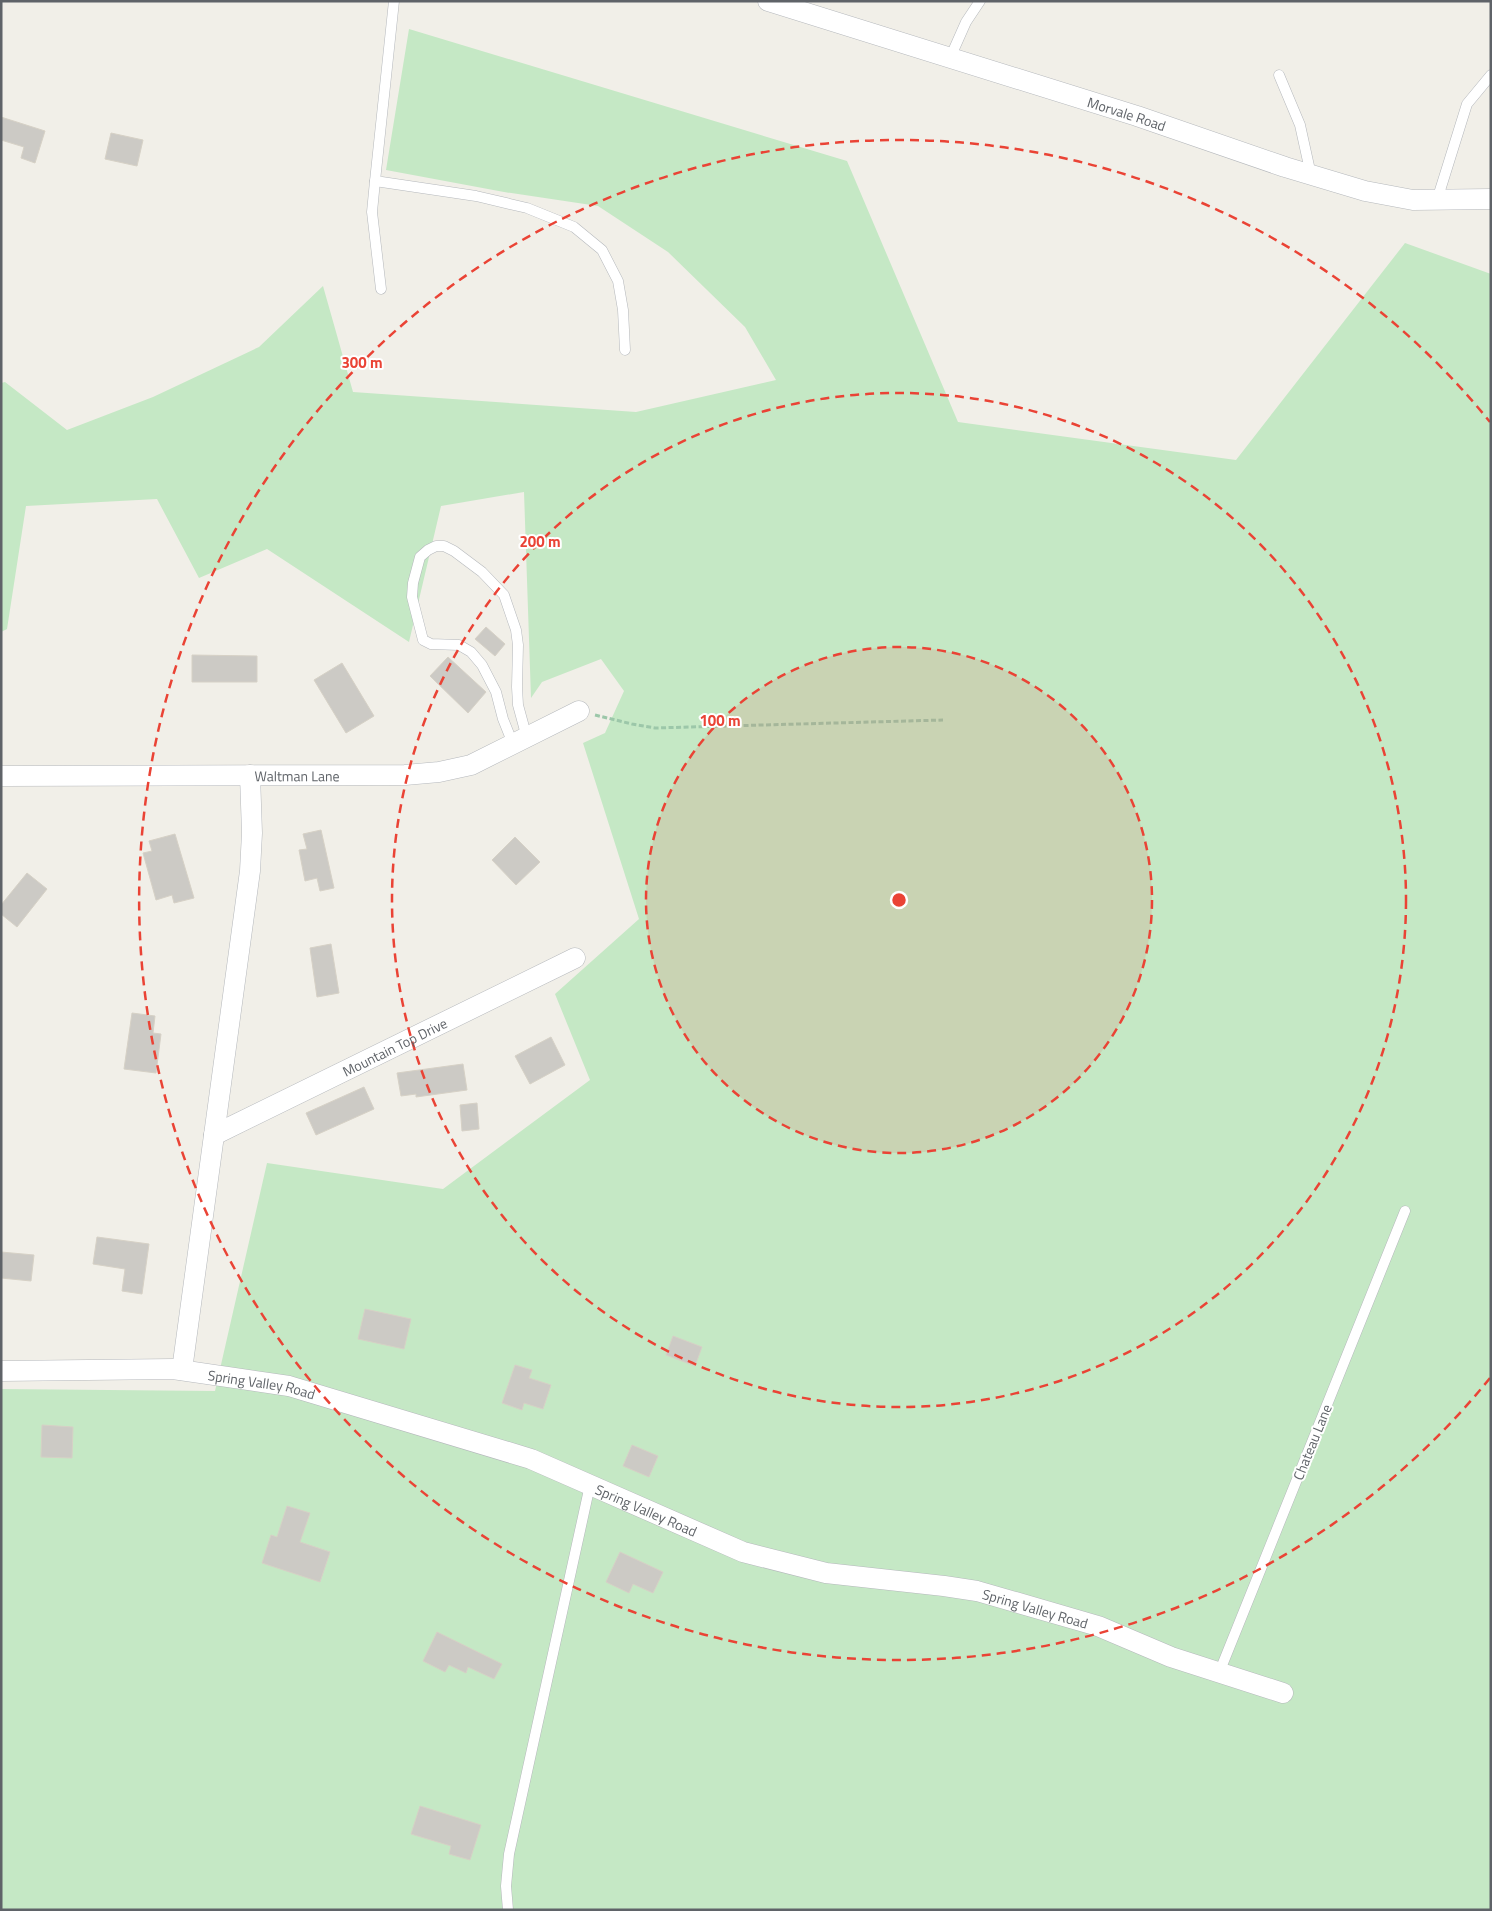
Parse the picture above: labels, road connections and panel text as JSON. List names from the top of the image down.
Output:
{
  "streets": {
    "street": [
      "Morvale Road",
      "Waltman Lane",
      "Mountain Top Drive",
      "Spring Valley Road"
    ],
    "lane": ["Chateau Lane"]
  },
  "crossings": [
    ["Spring Valley Road", "Chateau Lane"]
  ],
  "rings": ["300 m", "200 m", "100 m"]
}
